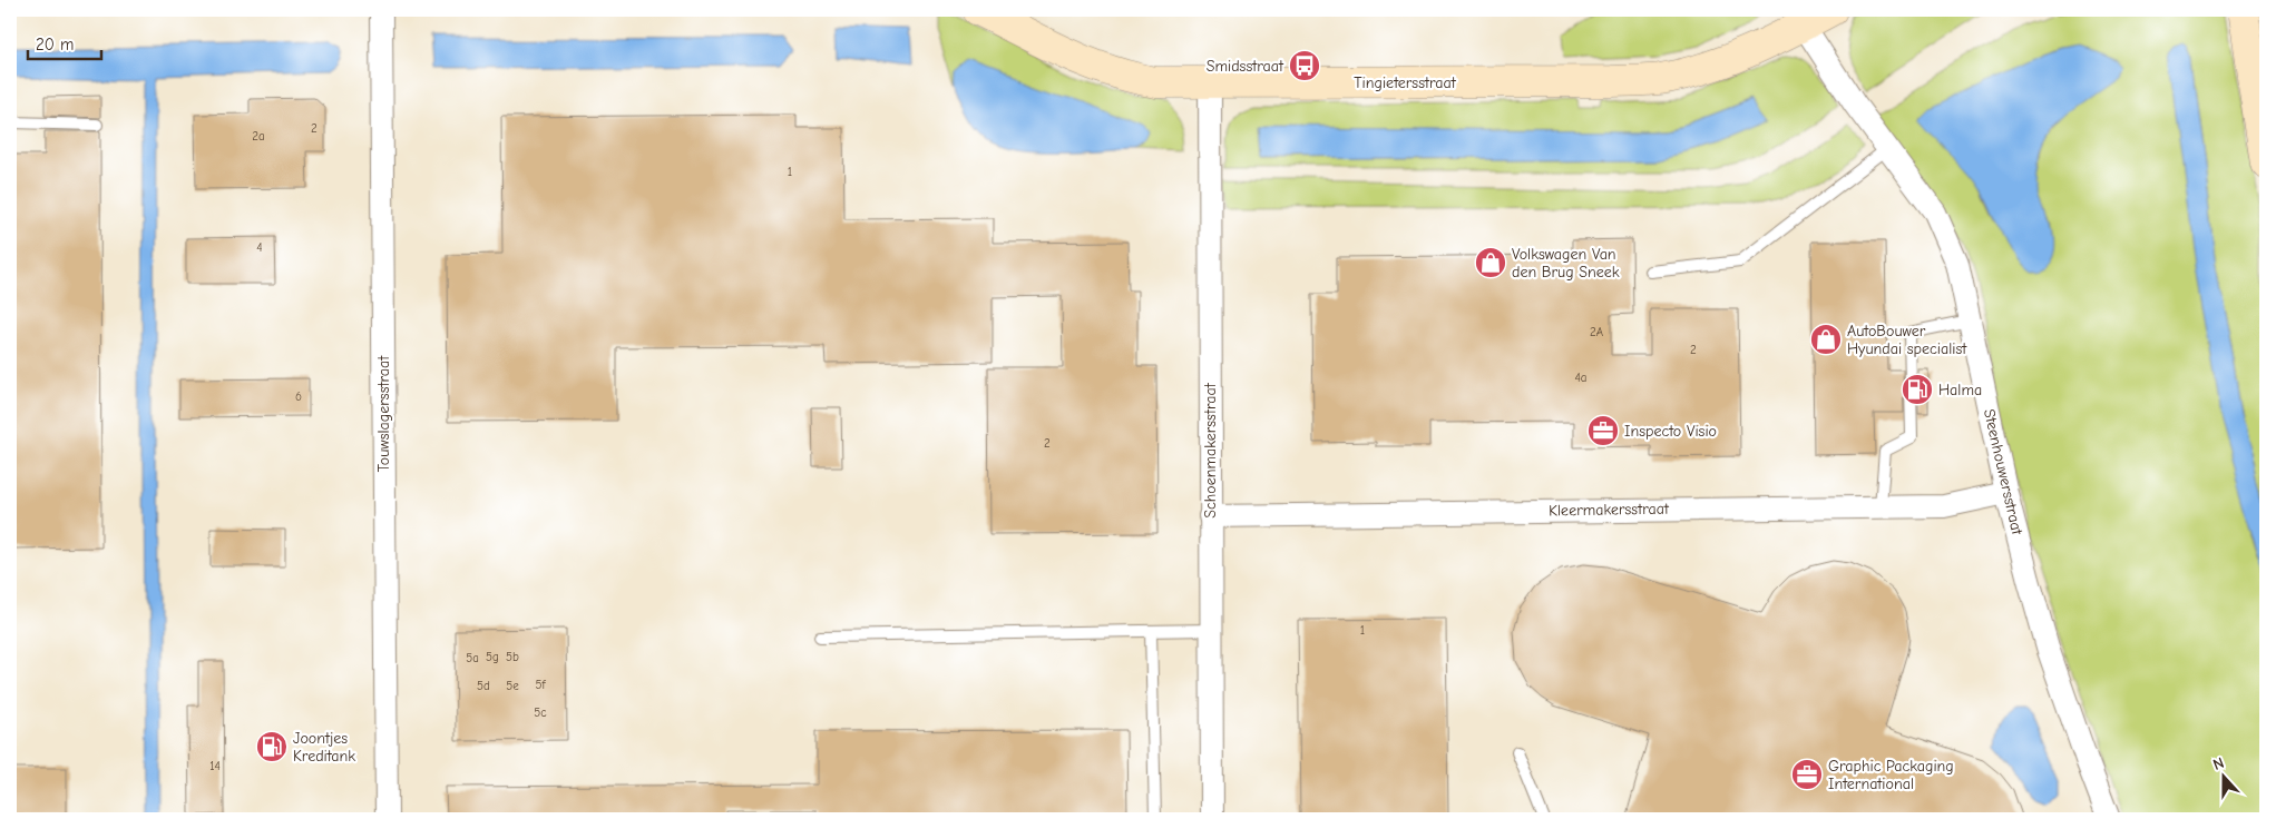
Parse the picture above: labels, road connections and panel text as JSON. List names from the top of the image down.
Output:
{
  "streets": {
    "street": [
      "Tingietersstraat",
      "Touwslagersstraat",
      "Schoenmakersstraat",
      "Steenhouwersstraat",
      "Kleermakersstraat"
    ]
  },
  "crossings": [
    ["Tingietersstraat", "Schoenmakersstraat"],
    ["Tingietersstraat", "Steenhouwersstraat"],
    ["Schoenmakersstraat", "Kleermakersstraat"],
    ["Steenhouwersstraat", "Kleermakersstraat"]
  ],
  "places": {
    "bus stop": ["Smidsstraat"],
    "shop": ["Volkswagen Van den Brug Sneek", "AutoBouwer Hyundai specialist"],
    "fuel station": ["Halma", "Joontjes Kreditank"],
    "office": ["Inspecto Visio", "Graphic Packaging International"]
  },
  "house_numbers": [
    "2",
    "2a",
    "1",
    "4",
    "2A",
    "2",
    "4a",
    "6",
    "2",
    "1",
    "5g",
    "5b",
    "5a",
    "5f",
    "5d",
    "5e",
    "5c",
    "14"
  ],
  "scale_bar": "20 m",
  "north": "top"
}
